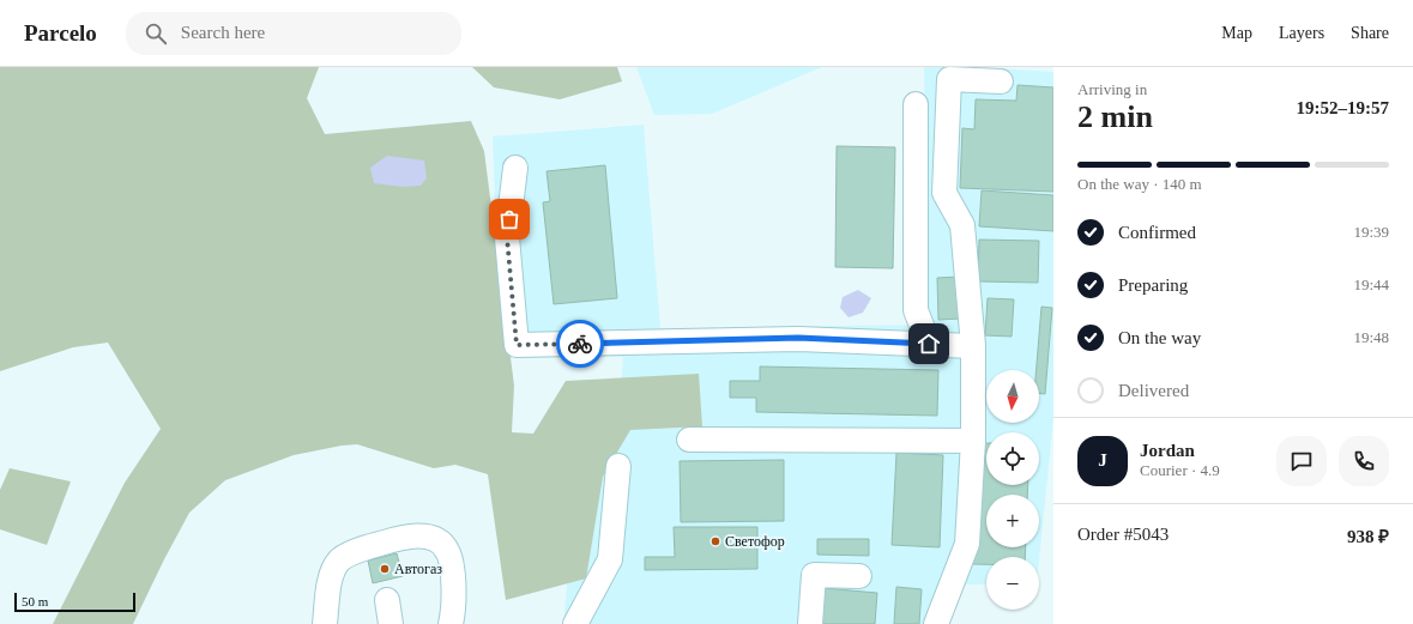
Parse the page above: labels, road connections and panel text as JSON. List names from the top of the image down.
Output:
{
  "places": ["Светофор", "Автогаз"],
  "scale_bar": "50 m",
  "north": "bottom",
  "page": {
    "header": "Parcelo",
    "search": "Search here",
    "nav": ["Map", "Layers", "Share"],
    "heading": ["2 min", "Arriving in", "19:52–19:57"],
    "panel": [
      "Jordan",
      "Courier · 4.9",
      "Order #5043",
      "938 ₽"
    ],
    "bar": "On the way · 140 m",
    "list": [
      ["Confirmed", "19:39"],
      ["Preparing", "19:44"],
      ["On the way", "19:48"],
      "Delivered"
    ],
    "map_buttons": ["+", "−"],
    "round": "J",
    "scale": "50 m"
  }
}
